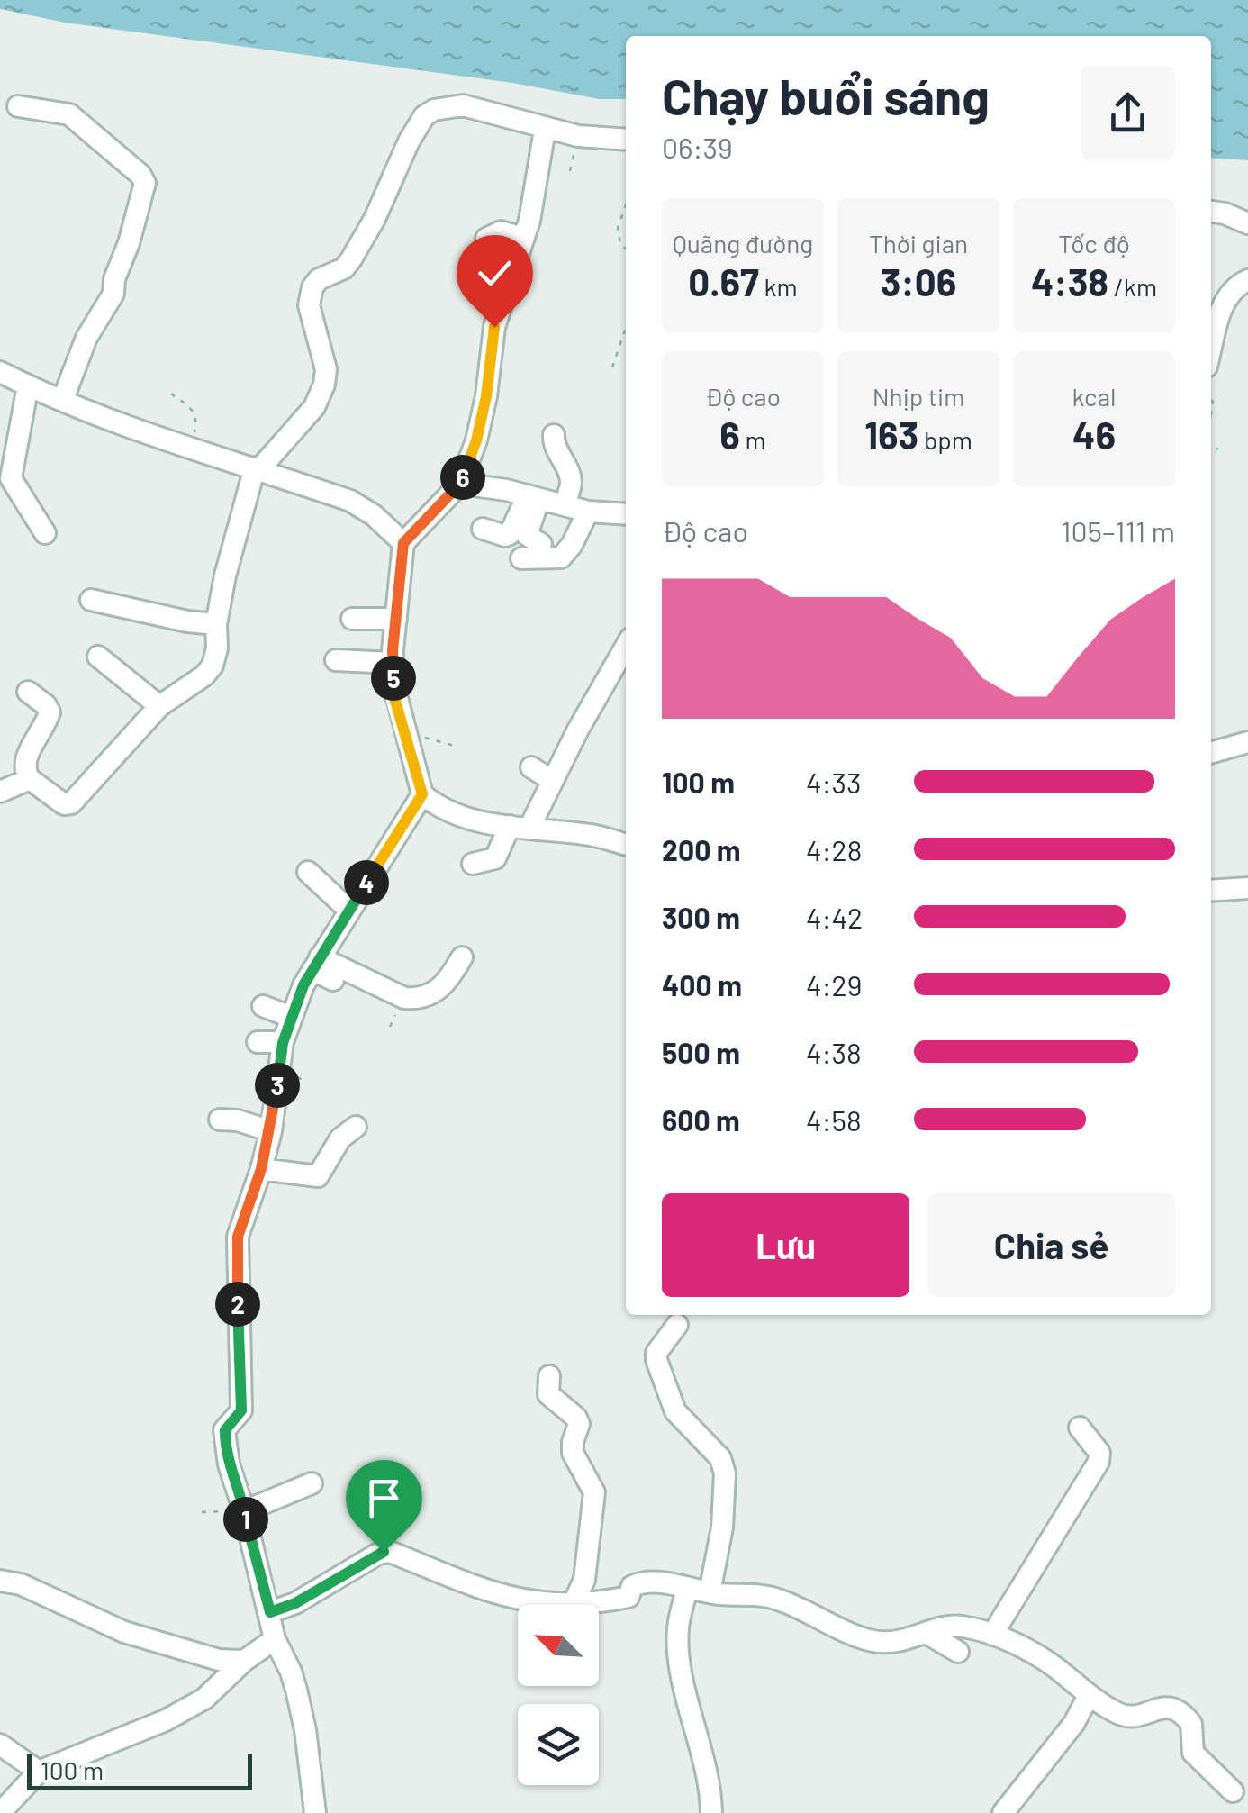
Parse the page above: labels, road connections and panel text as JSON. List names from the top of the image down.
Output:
{
  "scale_bar": "100 m",
  "north": "top left",
  "page": {
    "heading": ["Chạy buổi sáng", "06:39"],
    "stats": [
      ["Quãng đường", "0.67 km"],
      ["Thời gian", "3:06"],
      ["Tốc độ", "4:38 /km"],
      ["Độ cao", "6 m"],
      ["Nhịp tim", "163 bpm"],
      ["kcal", "46"]
    ],
    "pins": [
      "6",
      "5",
      "4",
      "3",
      "2",
      "1"
    ],
    "chart": ["Độ cao", "105–111 m"],
    "list": [
      {
        "name": "100 m",
        "note": "4:33"
      },
      {
        "name": "200 m",
        "note": "4:28"
      },
      {
        "name": "300 m",
        "note": "4:42"
      },
      {
        "name": "400 m",
        "note": "4:29"
      },
      {
        "name": "500 m",
        "note": "4:38"
      },
      {
        "name": "600 m",
        "note": "4:58"
      }
    ],
    "buttons": ["Lưu", "Chia sẻ"],
    "scale": "100 m"
  }
}
